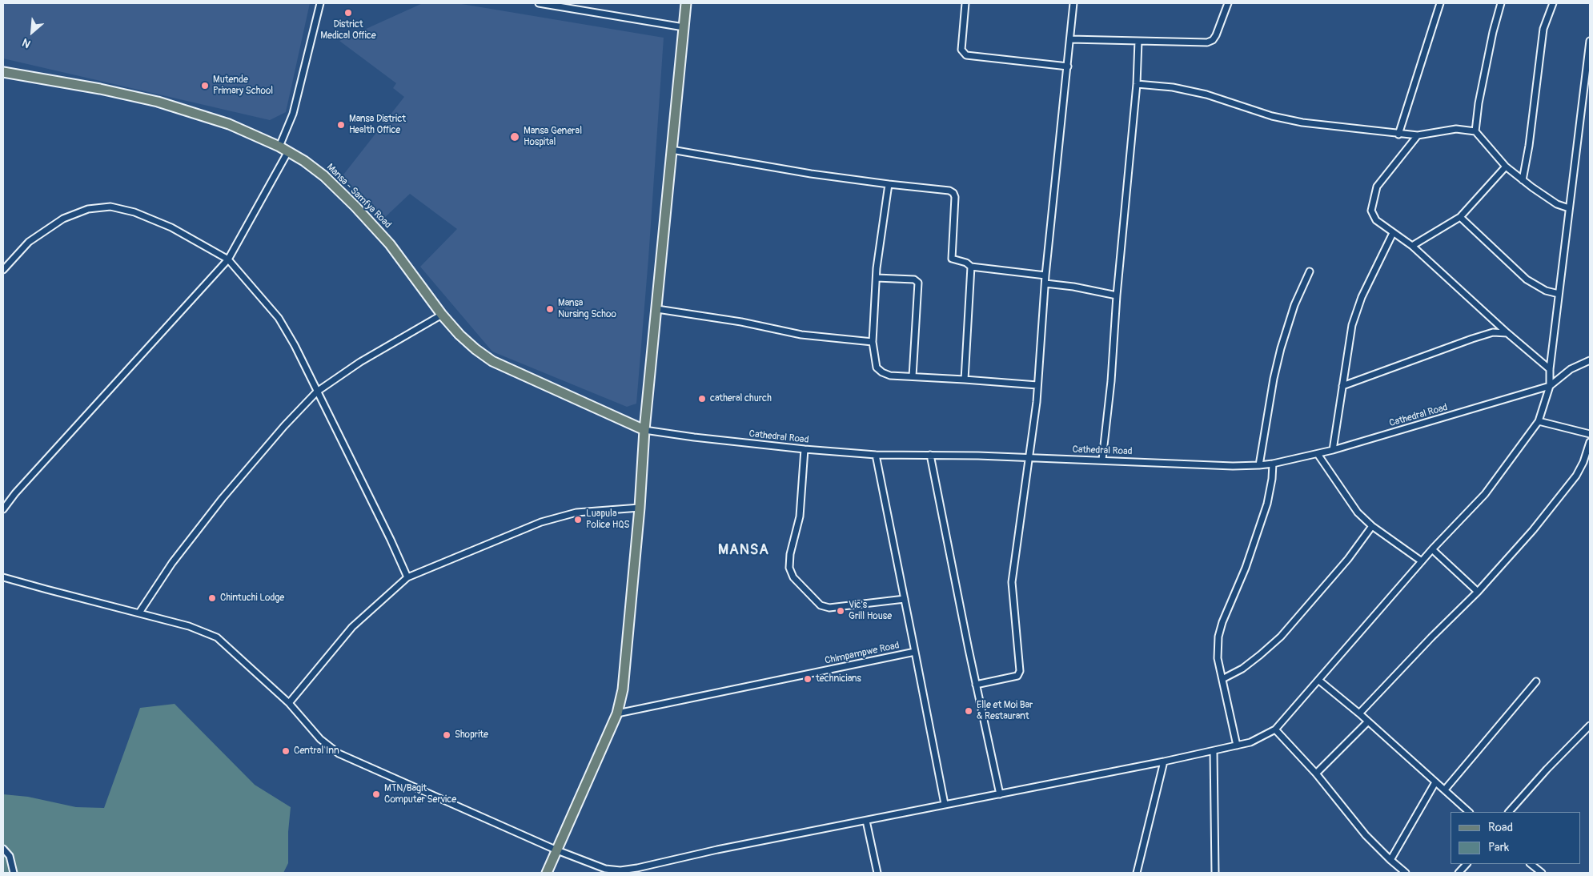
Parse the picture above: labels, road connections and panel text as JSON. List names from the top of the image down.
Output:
{
  "streets": {
    "main road": ["Mansa - Samfya Road"],
    "street": ["Cathedral Road", "Chimpampwe Road"]
  },
  "crossings": [
    ["Mansa - Samfya Road", "Cathedral Road"],
    ["Cathedral Road", "Chimpampwe Road"]
  ],
  "districts": ["MANSA"],
  "places": [
    "District Medical Office",
    "Mutende Primary School",
    "Mansa District Health Office",
    "Mansa General Hospital",
    "Mansa Nursing Schoo",
    "catheral church",
    "Luapula Police HQS",
    "Chintuchi Lodge",
    "Vic's Grill House",
    "technicians",
    "Elle et Moi Bar & Restaurant",
    "Shoprite",
    "Central Inn",
    "MTN/Bagit Computer Service"
  ],
  "legend": ["Road", "Park"],
  "north": "bottom left"
}
